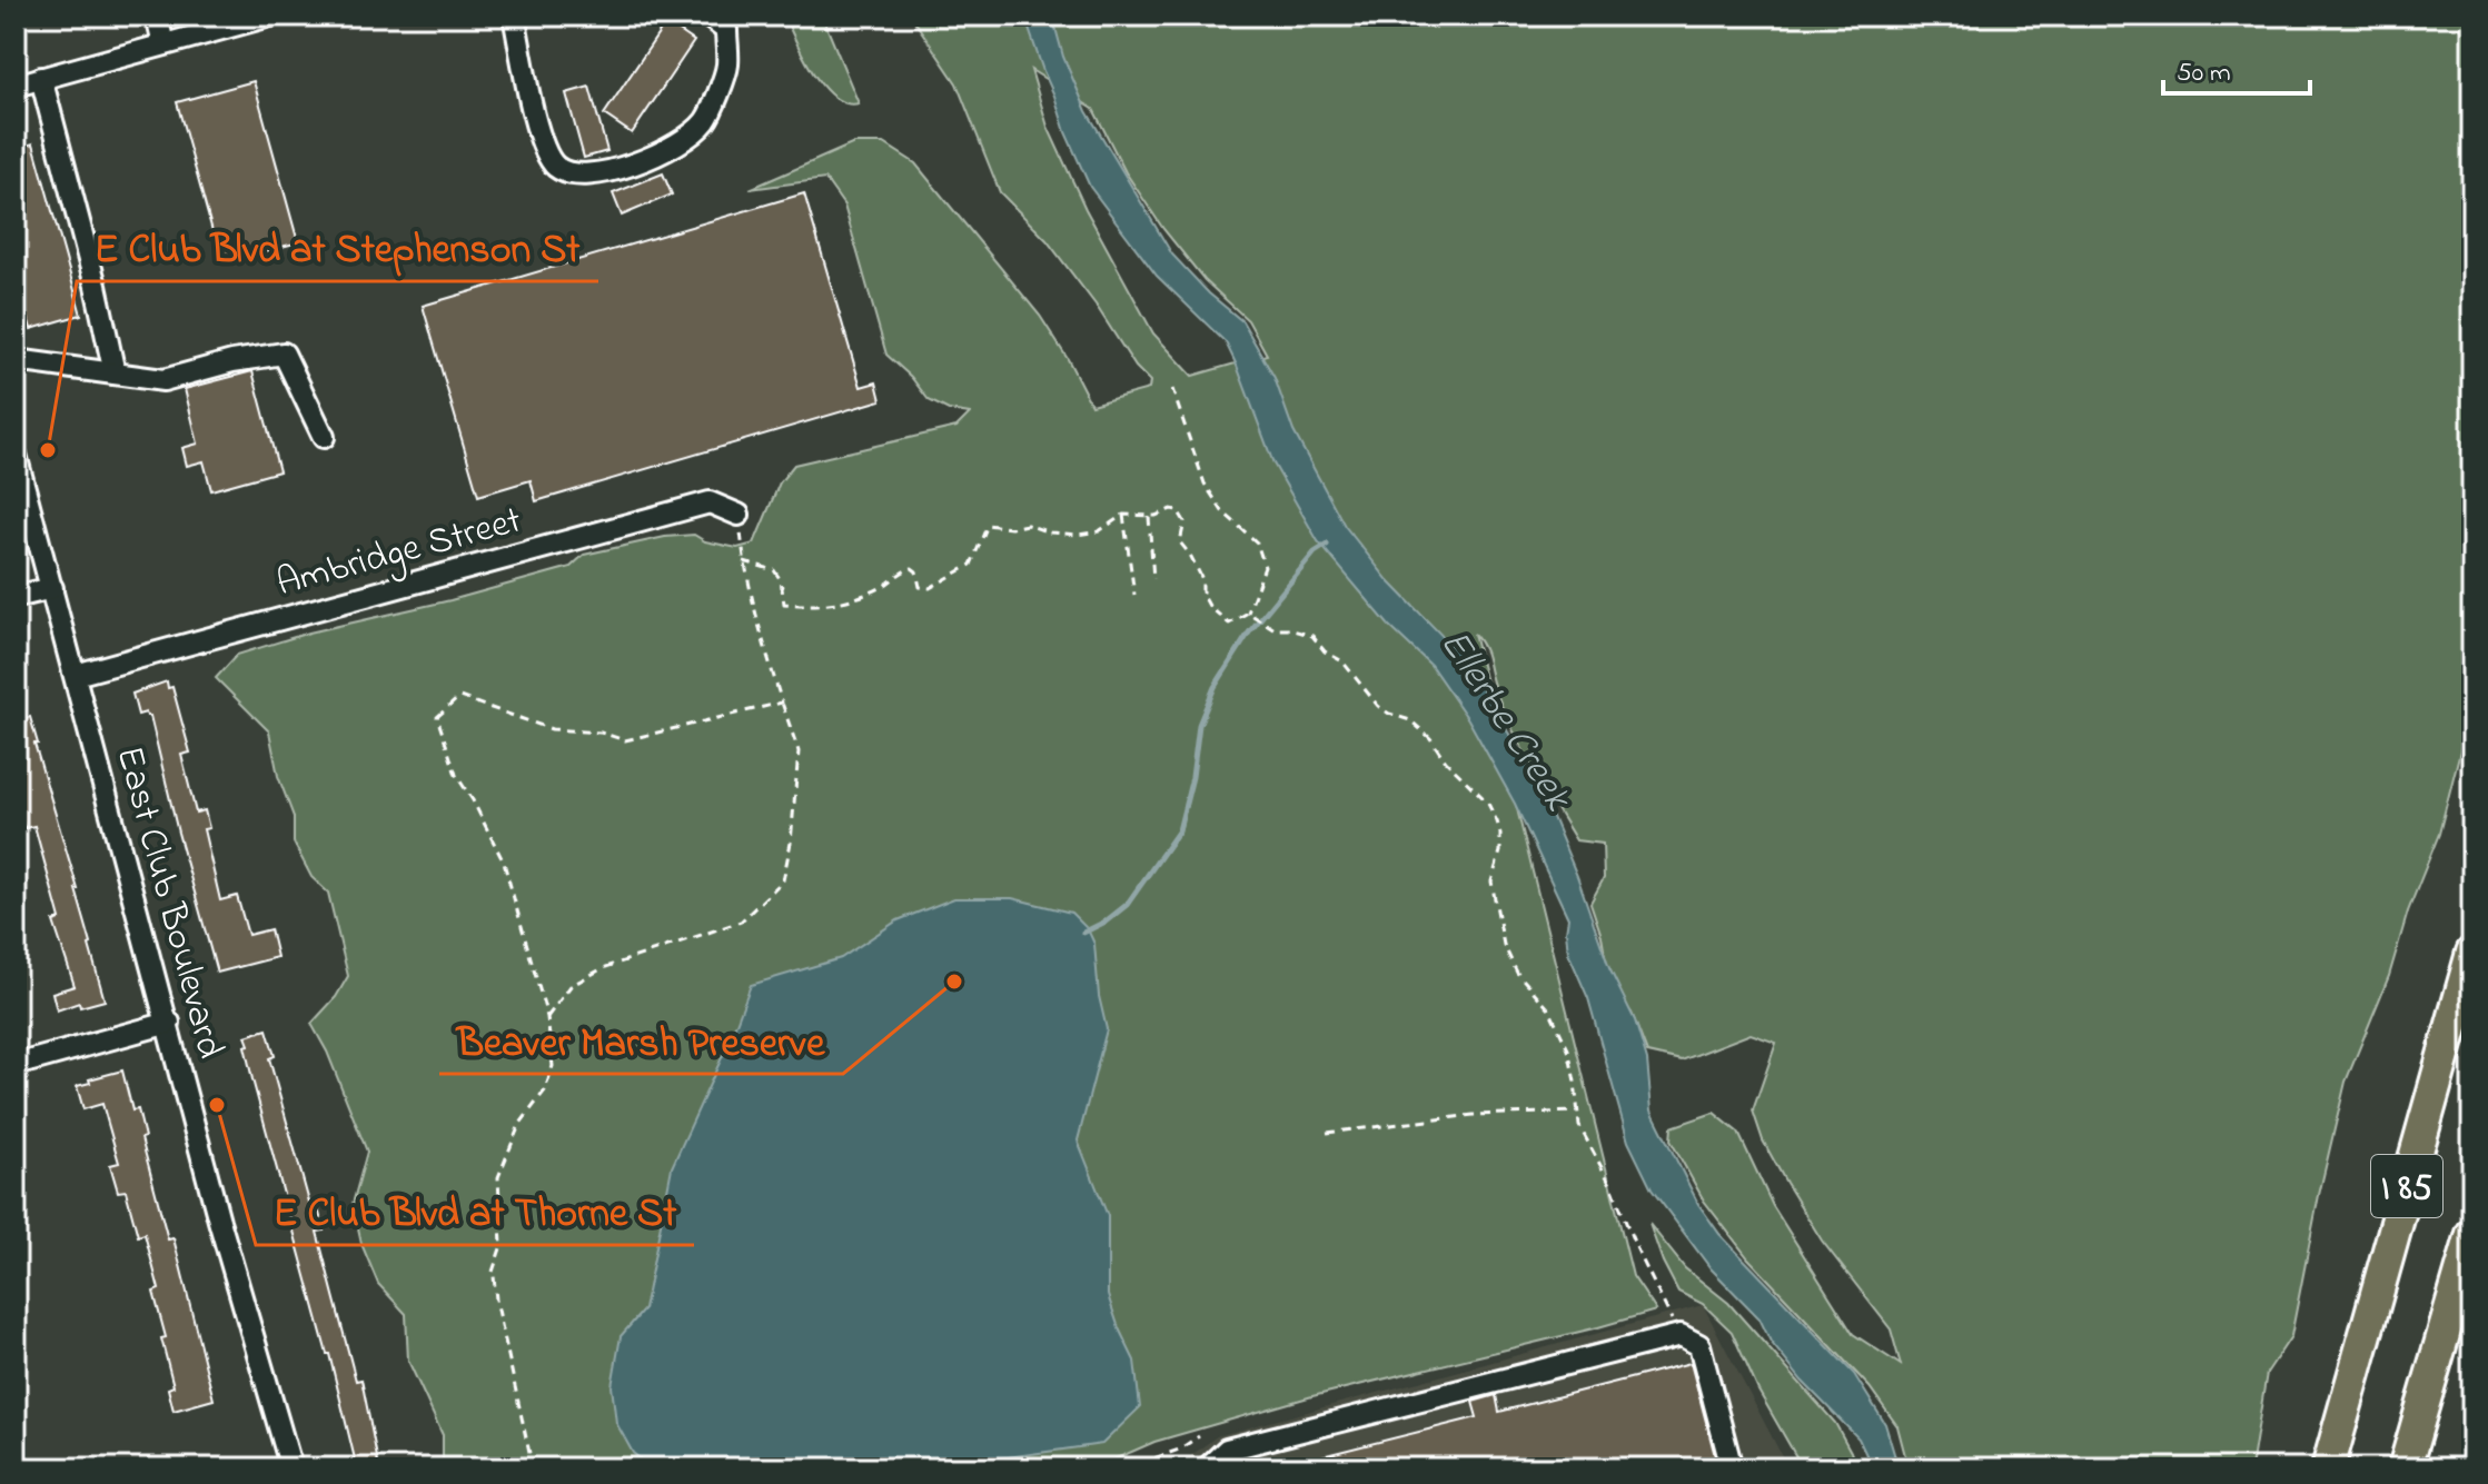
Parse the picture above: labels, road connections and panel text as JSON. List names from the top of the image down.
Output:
{
  "streets": {
    "highway": ["I 85"],
    "street": ["Ambridge Street", "East Club Boulevard"]
  },
  "crossings": [
    ["Ambridge Street", "East Club Boulevard"]
  ],
  "water": ["Ellerbe Creek"],
  "places": ["E Club Blvd at Stephenson St", "Beaver Marsh Preserve", "E Club Blvd at Thorne St"],
  "scale_bar": "50 m"
}
